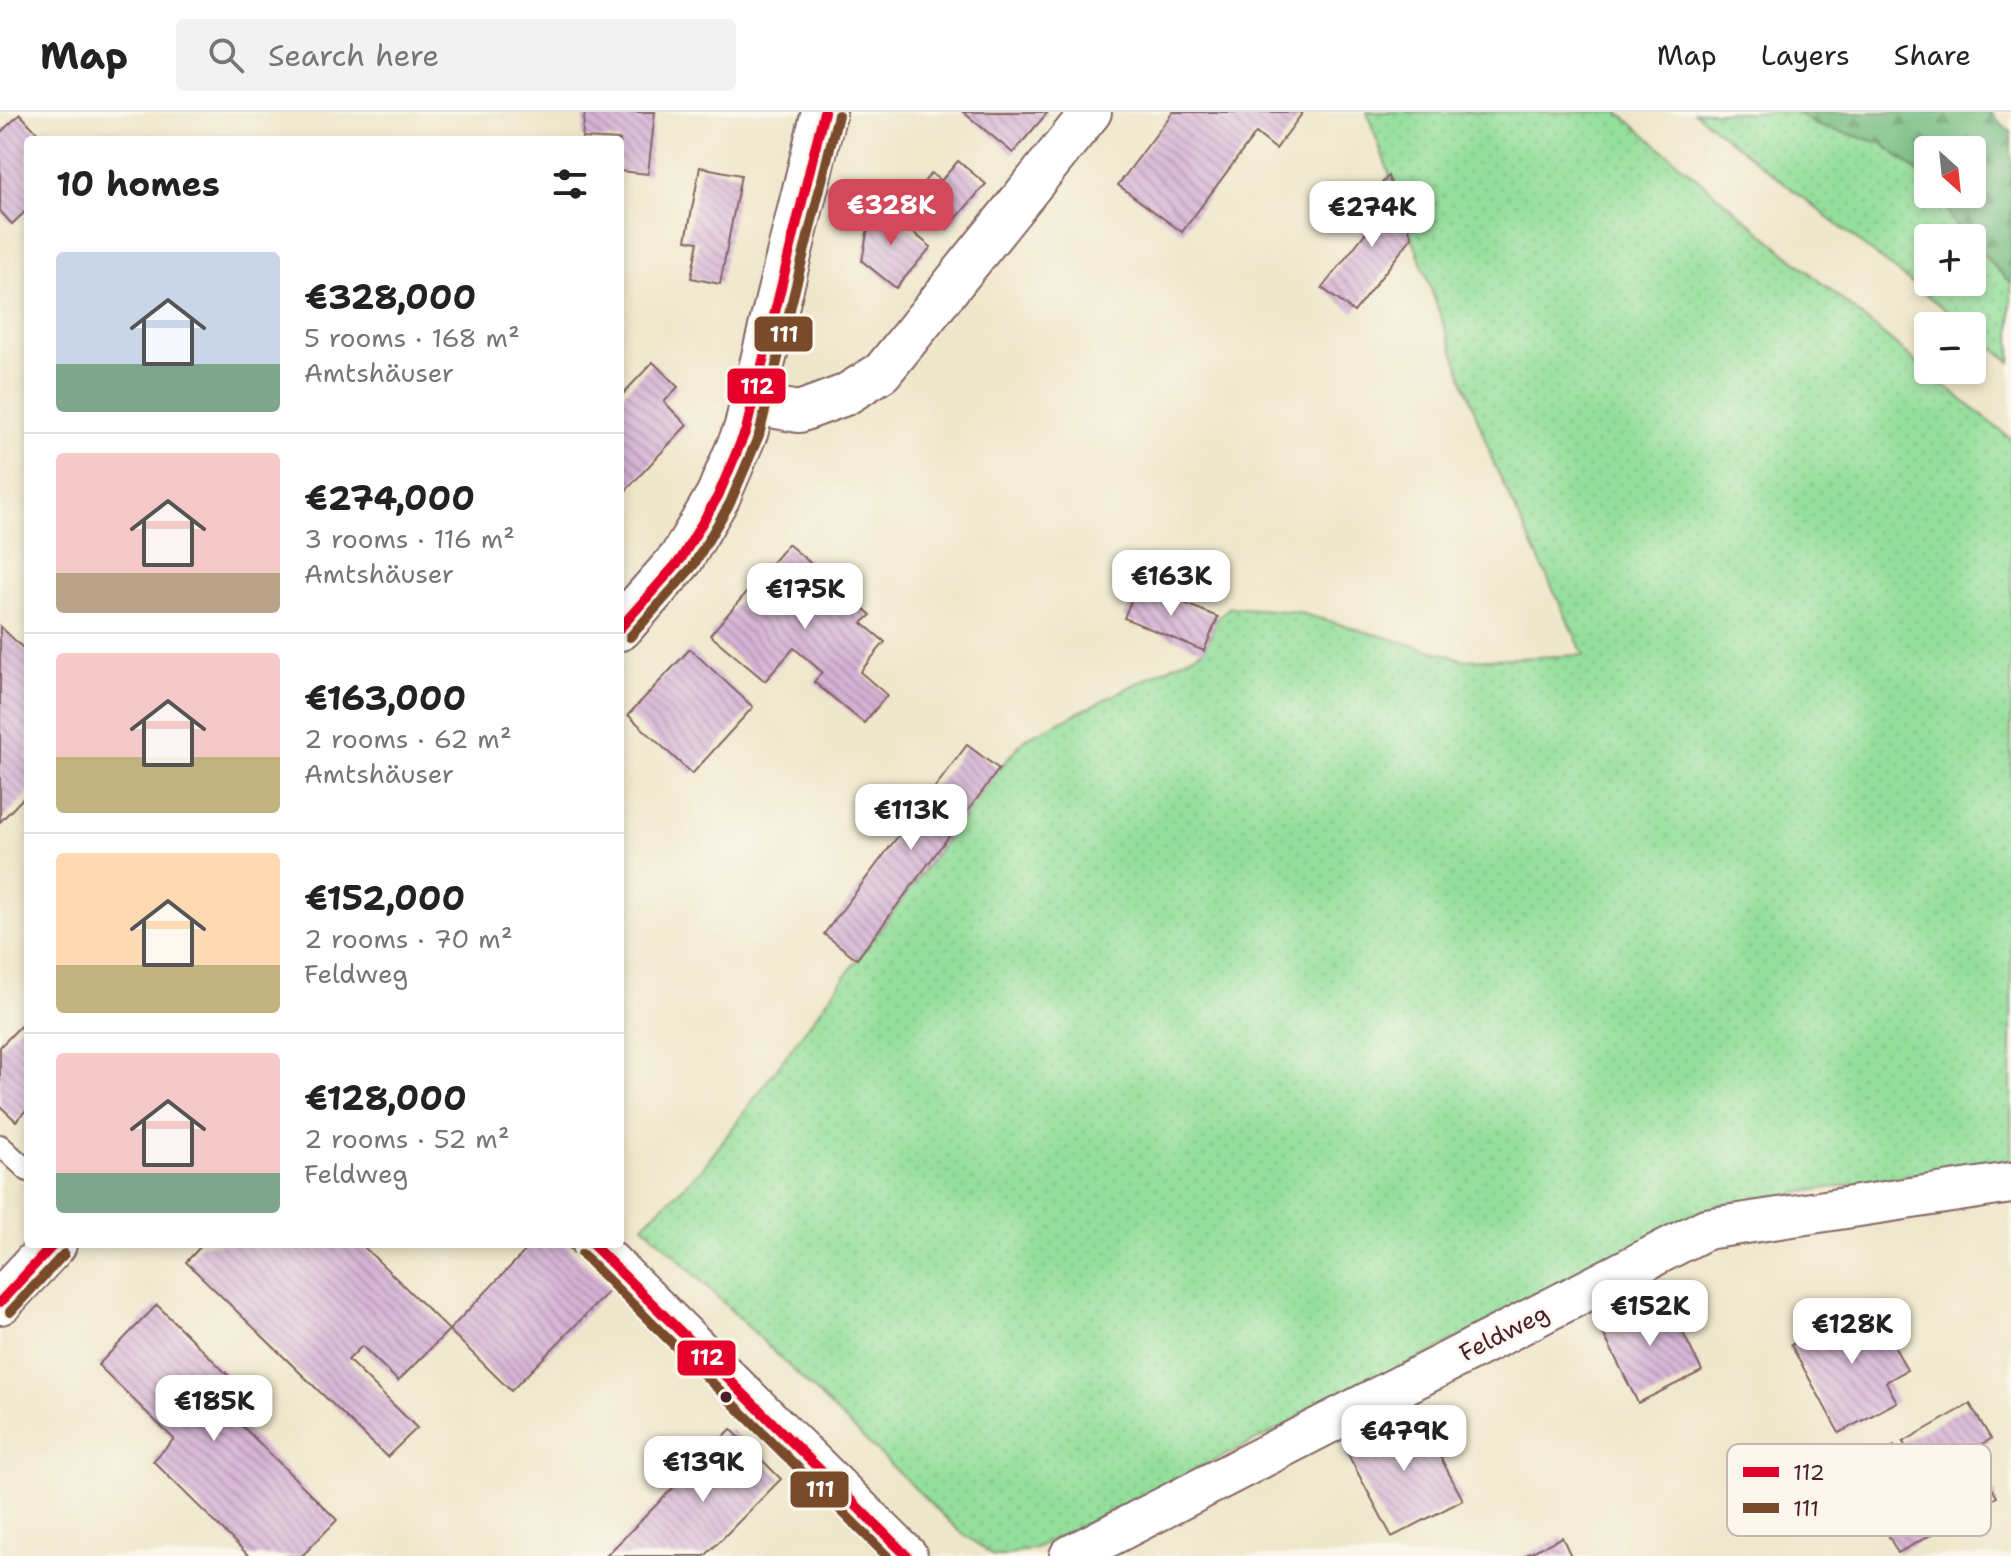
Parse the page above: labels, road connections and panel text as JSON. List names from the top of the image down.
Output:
{
  "streets": {
    "street": ["Feldweg"]
  },
  "lines": ["transit line 112", "transit line 111"],
  "legend": ["112", "111"],
  "north": "bottom right",
  "page": {
    "header": "Map",
    "search": "Search here",
    "nav": ["Map", "Layers", "Share"],
    "map_buttons": ["+", "−"],
    "heading": "10 homes",
    "price": [
      "€328K",
      "€274K",
      "€163K",
      "€175K",
      "€113K",
      "€152K",
      "€128K",
      "€185K",
      "€479K",
      "€139K"
    ],
    "list": [
      {
        "name": "€328,000",
        "note": "5 rooms · 168 m² · Amtshäuser"
      },
      {
        "name": "€274,000",
        "note": "3 rooms · 116 m² · Amtshäuser"
      },
      {
        "name": "€163,000",
        "note": "2 rooms · 62 m² · Amtshäuser"
      },
      {
        "name": "€152,000",
        "note": "2 rooms · 70 m² · Feldweg"
      },
      {
        "name": "€128,000",
        "note": "2 rooms · 52 m² · Feldweg"
      }
    ]
  }
}
